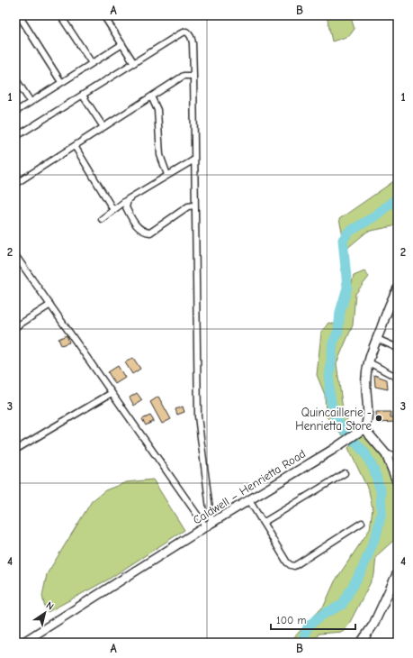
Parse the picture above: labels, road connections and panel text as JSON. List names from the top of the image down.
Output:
{
  "streets": {
    "main road": ["Caldwell – Henrietta Road"]
  },
  "places": ["Quincaillerie - Henrietta Store"],
  "scale_bar": "100 m",
  "north": "top right",
  "grid": {
    "columns": ["A", "B"],
    "rows": [
      "1",
      "2",
      "3",
      "4"
    ]
  }
}
